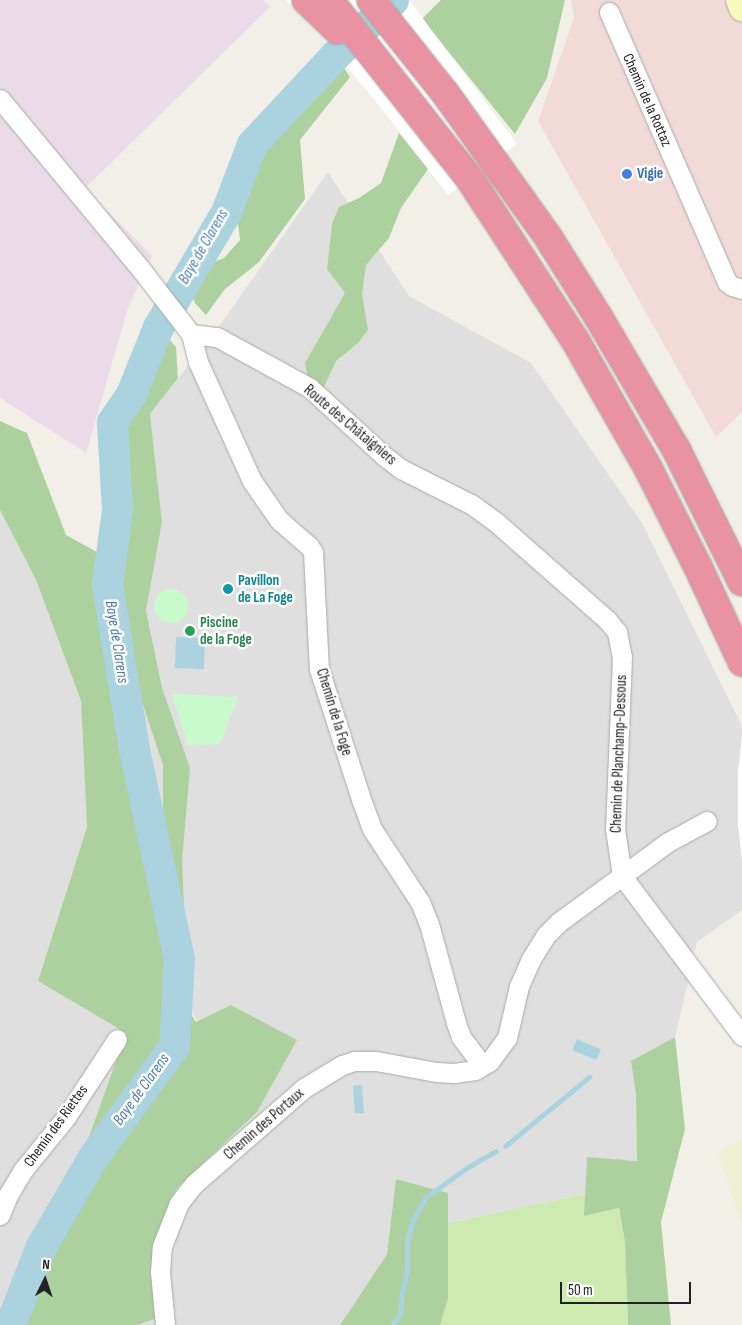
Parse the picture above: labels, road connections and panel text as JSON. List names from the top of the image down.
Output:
{
  "streets": {
    "street": [
      "Chemin de la Rottaz",
      "Route des Châtaigniers",
      "Chemin de la Foge",
      "Chemin de Planchamp-Dessous",
      "Chemin des Portaux",
      "Chemin des Riettes"
    ]
  },
  "crossings": [
    ["Route des Châtaigniers", "Chemin de la Foge"],
    ["Route des Châtaigniers", "Chemin de Planchamp-Dessous"],
    ["Chemin de la Foge", "Chemin des Portaux"]
  ],
  "water": ["Baye de Clarens"],
  "places": ["Vigie", "Pavillon de La Foge", "Piscine de la Foge"],
  "scale_bar": "50 m",
  "north": "top"
}
